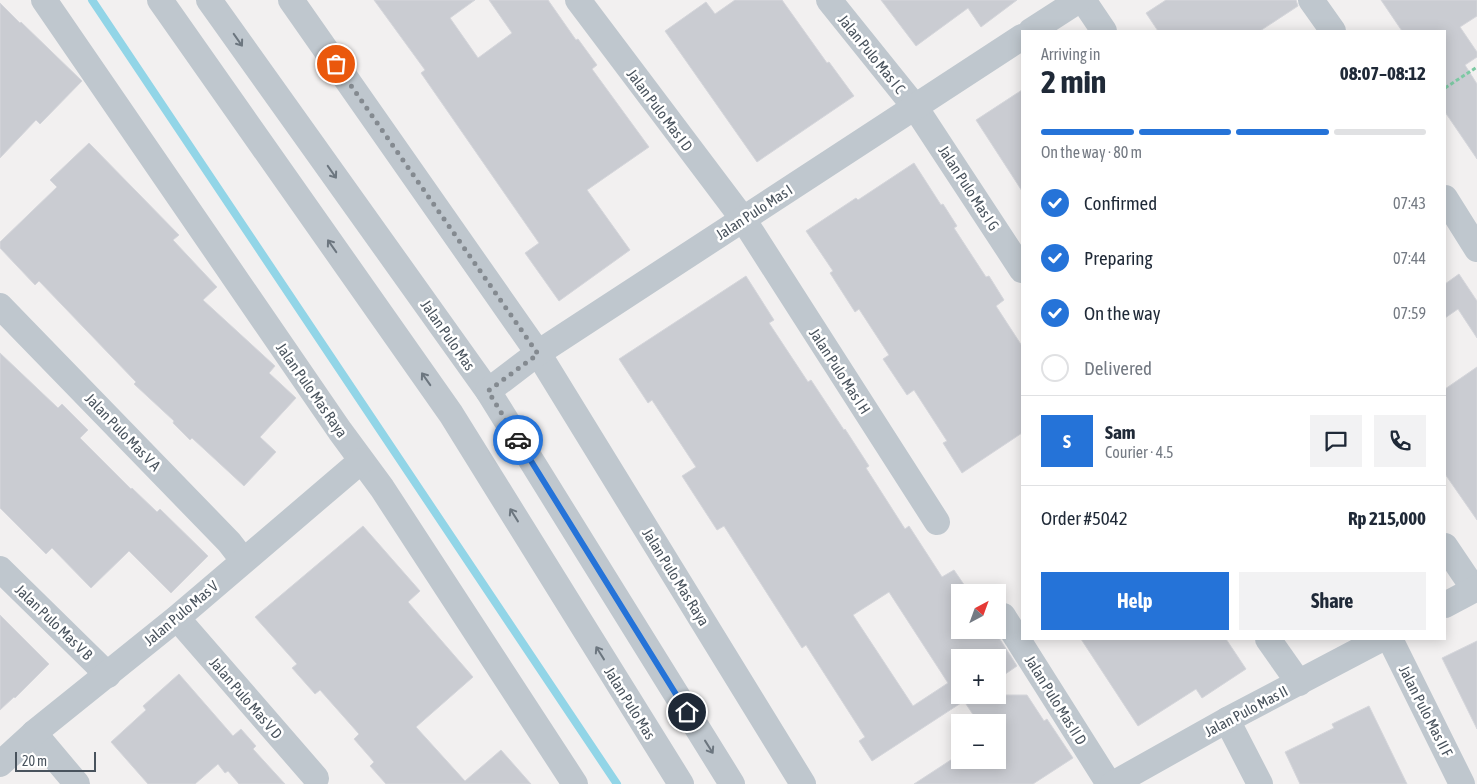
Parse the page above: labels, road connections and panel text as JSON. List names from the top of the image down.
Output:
{
  "streets": {
    "street": [
      "Jalan Pulo Mas I C",
      "Jalan Pulo Mas I D",
      "Jalan Pulo Mas I G",
      "Jalan Pulo Mas I",
      "Jalan Pulo Mas",
      "Jalan Pulo Mas I H",
      "Jalan Pulo Mas Raya",
      "Jalan Pulo Mas V A",
      "Jalan Pulo Mas V",
      "Jalan Pulo Mas V B",
      "Jalan Pulo Mas V D",
      "Jalan Pulo Mas II D",
      "Jalan Pulo Mas II",
      "Jalan Pulo Mas II F"
    ]
  },
  "crossings": [
    ["Jalan Pulo Mas I C", "Jalan Pulo Mas I G"],
    ["Jalan Pulo Mas I C", "Jalan Pulo Mas I"],
    ["Jalan Pulo Mas I D", "Jalan Pulo Mas I"],
    ["Jalan Pulo Mas I D", "Jalan Pulo Mas I H"],
    ["Jalan Pulo Mas I G", "Jalan Pulo Mas I"],
    ["Jalan Pulo Mas I", "Jalan Pulo Mas"],
    ["Jalan Pulo Mas I", "Jalan Pulo Mas I H"],
    ["Jalan Pulo Mas I", "Jalan Pulo Mas Raya"],
    ["Jalan Pulo Mas Raya", "Jalan Pulo Mas V"],
    ["Jalan Pulo Mas V A", "Jalan Pulo Mas V"],
    ["Jalan Pulo Mas V", "Jalan Pulo Mas V B"],
    ["Jalan Pulo Mas V", "Jalan Pulo Mas V D"],
    ["Jalan Pulo Mas II D", "Jalan Pulo Mas II"]
  ],
  "scale_bar": "20 m",
  "north": "top right",
  "page": {
    "heading": ["2 min", "Arriving in", "08:07–08:12"],
    "panel": [
      "Sam",
      "Courier · 4.5",
      "Order #5042",
      "Rp 215,000"
    ],
    "bar": "On the way · 80 m",
    "list": [
      ["Confirmed", "07:43"],
      ["Preparing", "07:44"],
      ["On the way", "07:59"],
      "Delivered"
    ],
    "round": "S",
    "buttons": ["Help", "Share"],
    "map_buttons": ["+", "−"],
    "scale": "20 m"
  }
}
